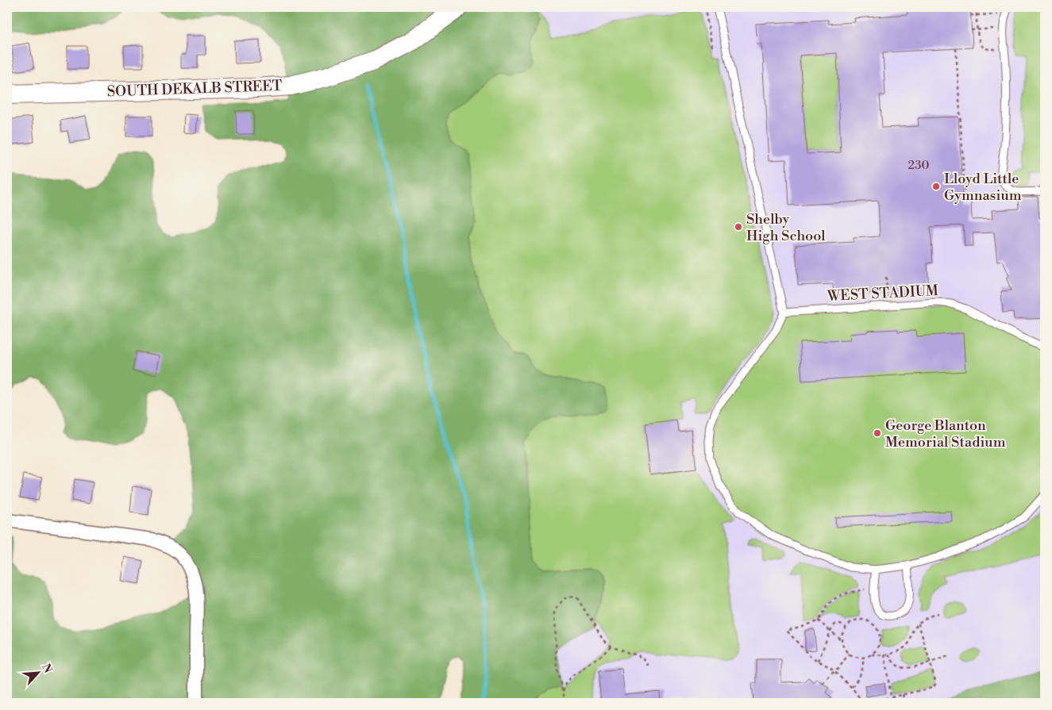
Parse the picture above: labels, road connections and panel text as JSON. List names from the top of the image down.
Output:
{
  "streets": {
    "main road": ["SOUTH DEKALB STREET"],
    "lane": ["WEST STADIUM"]
  },
  "places": ["Lloyd Little Gymnasium", "Shelby High School", "George Blanton Memorial Stadium"],
  "house_numbers": ["230"],
  "north": "top right"
}
